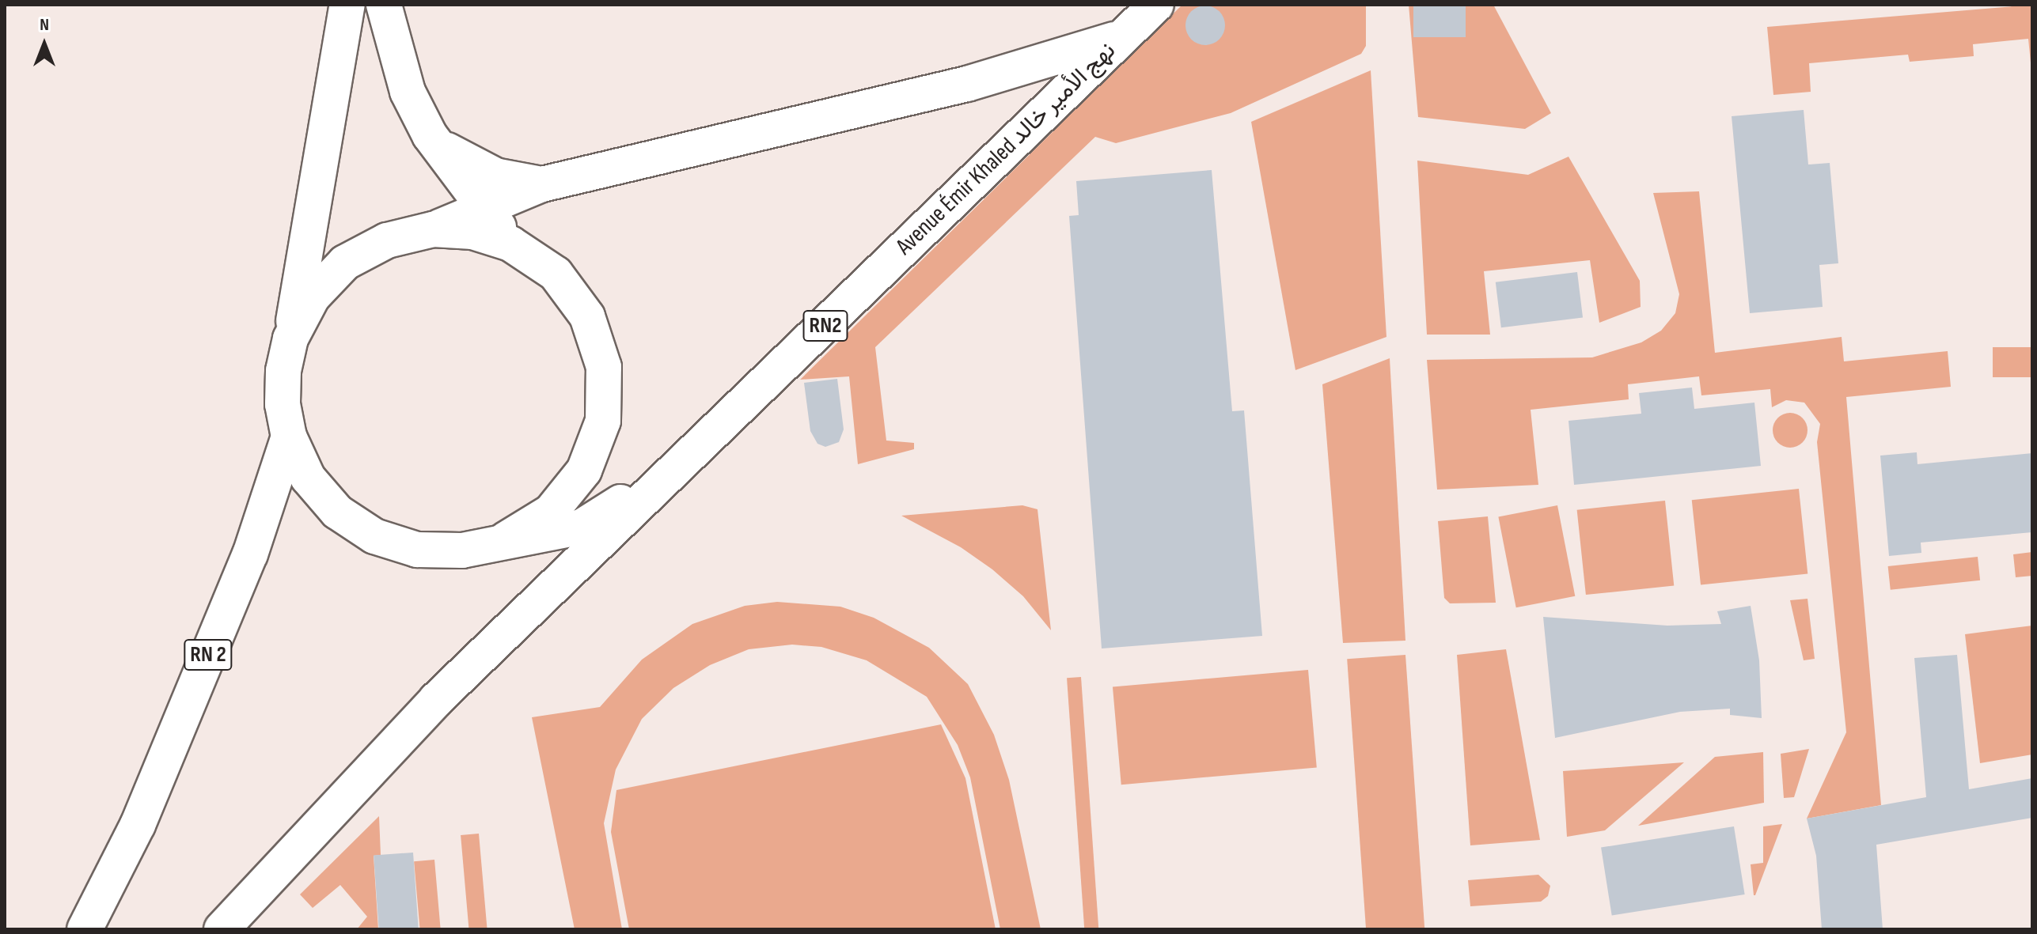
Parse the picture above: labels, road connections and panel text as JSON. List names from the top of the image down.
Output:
{
  "streets": {
    "main road": ["Avenue Émir Khaled نهج الأمير خالد", "RN2", "RN 2"]
  },
  "crossings": [
    ["Avenue Émir Khaled نهج الأمير خالد", "RN2"]
  ],
  "north": "top"
}
